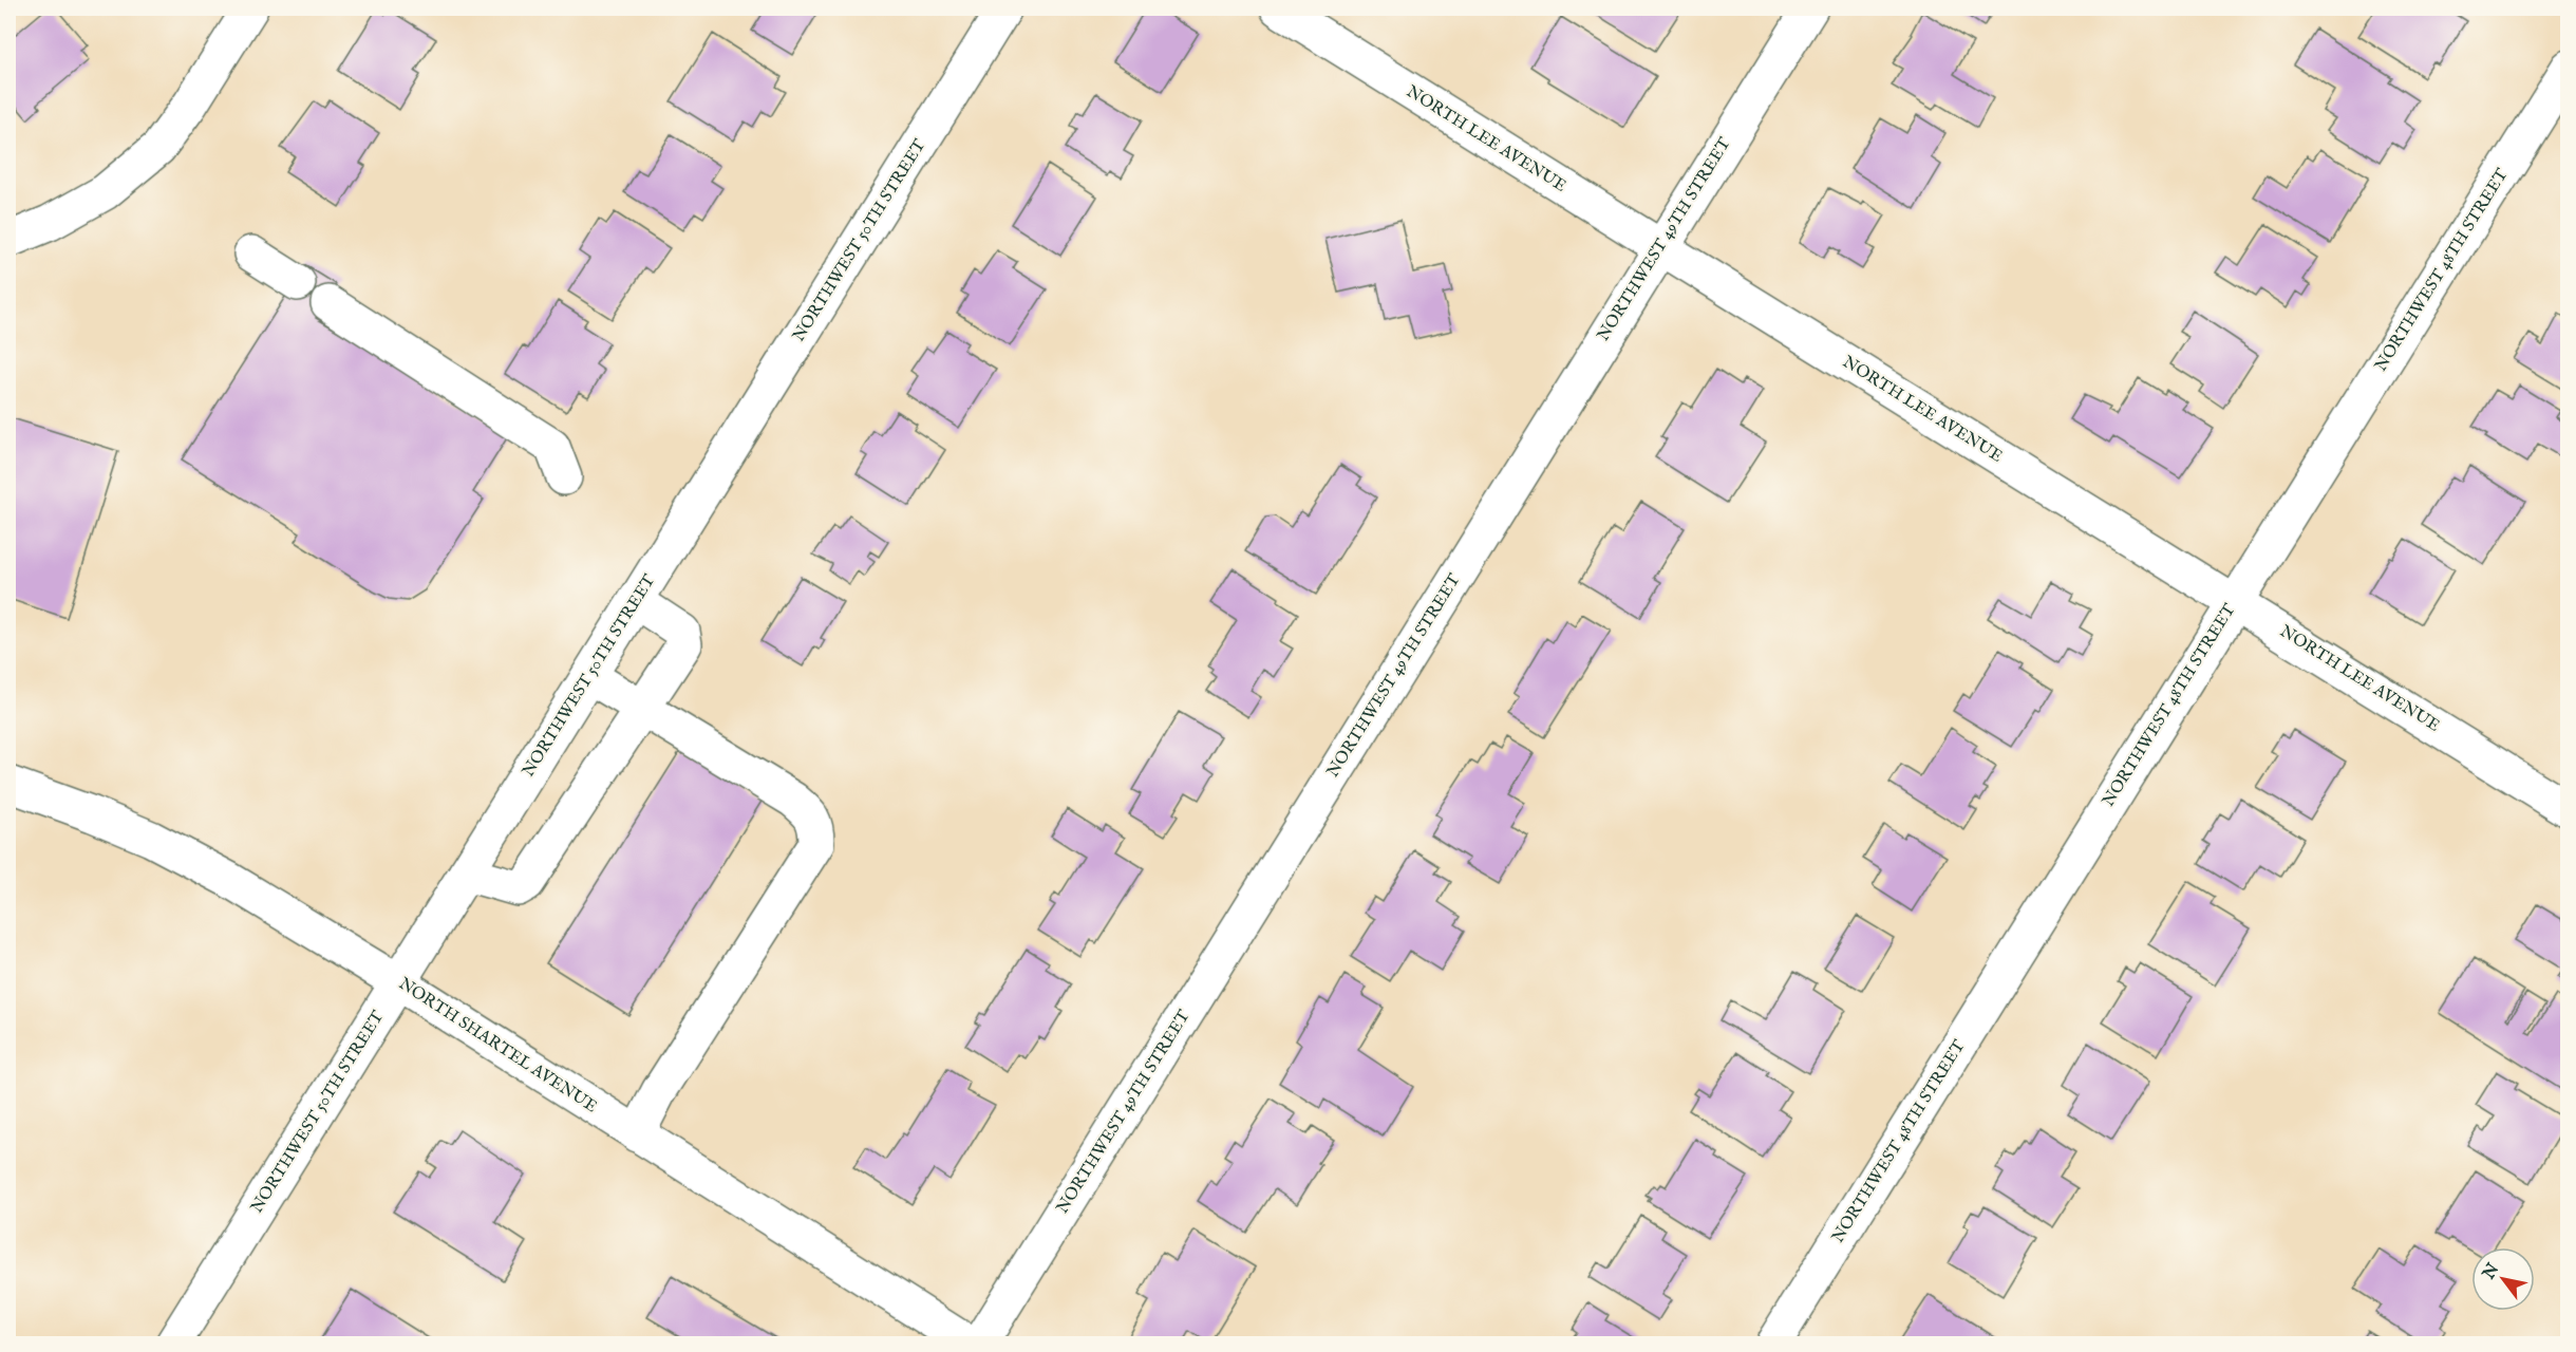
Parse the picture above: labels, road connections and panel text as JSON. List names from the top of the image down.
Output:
{
  "streets": {
    "street": [
      "NORTH LEE AVENUE",
      "NORTHWEST 49TH STREET",
      "NORTHWEST 50TH STREET",
      "NORTHWEST 48TH STREET",
      "NORTH SHARTEL AVENUE"
    ]
  },
  "crossings": [
    ["NORTH LEE AVENUE", "NORTHWEST 49TH STREET"],
    ["NORTH LEE AVENUE", "NORTHWEST 48TH STREET"],
    ["NORTHWEST 50TH STREET", "NORTH SHARTEL AVENUE"]
  ],
  "north": "top left"
}
